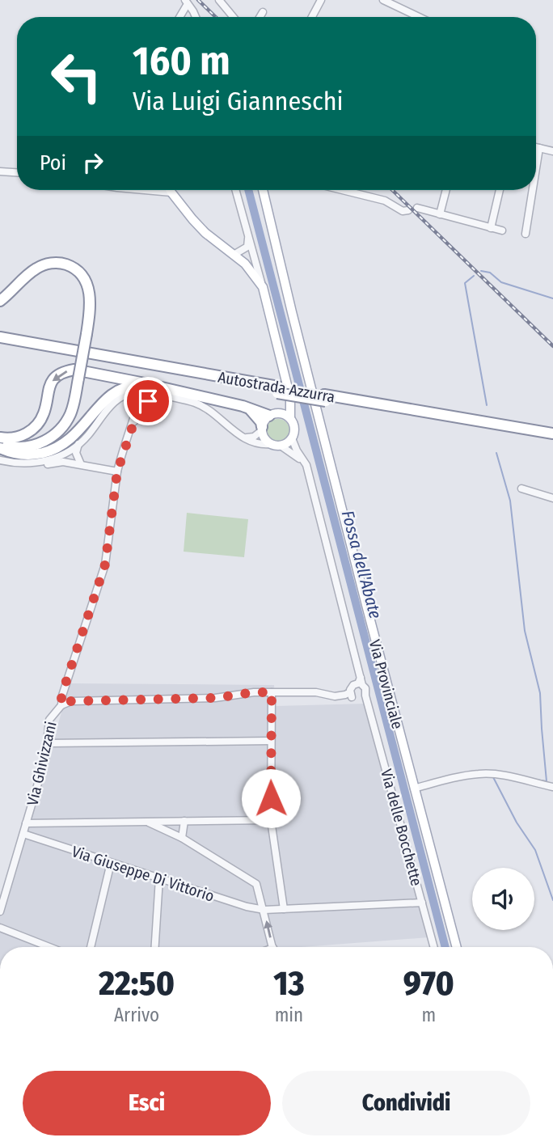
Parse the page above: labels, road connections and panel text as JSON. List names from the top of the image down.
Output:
{
  "streets": {
    "highway": ["Autostrada Azzurra"],
    "main road": ["Via Provinciale"],
    "street": ["Via Ghivizzani", "Via delle Bocchette", "Via Giuseppe Di Vittorio"]
  },
  "crossings": [
    ["Via Ghivizzani", "Via Giuseppe Di Vittorio"],
    ["Via delle Bocchette", "Via Giuseppe Di Vittorio"]
  ],
  "water": ["Fossa dell'Abate"],
  "page": {
    "turn": ["160 m", "Via Luigi Gianneschi"],
    "then": "Poi",
    "eta": [
      "22:50",
      "Arrivo",
      "13",
      "min",
      "970",
      "m"
    ],
    "buttons": ["Esci", "Condividi"]
  }
}
